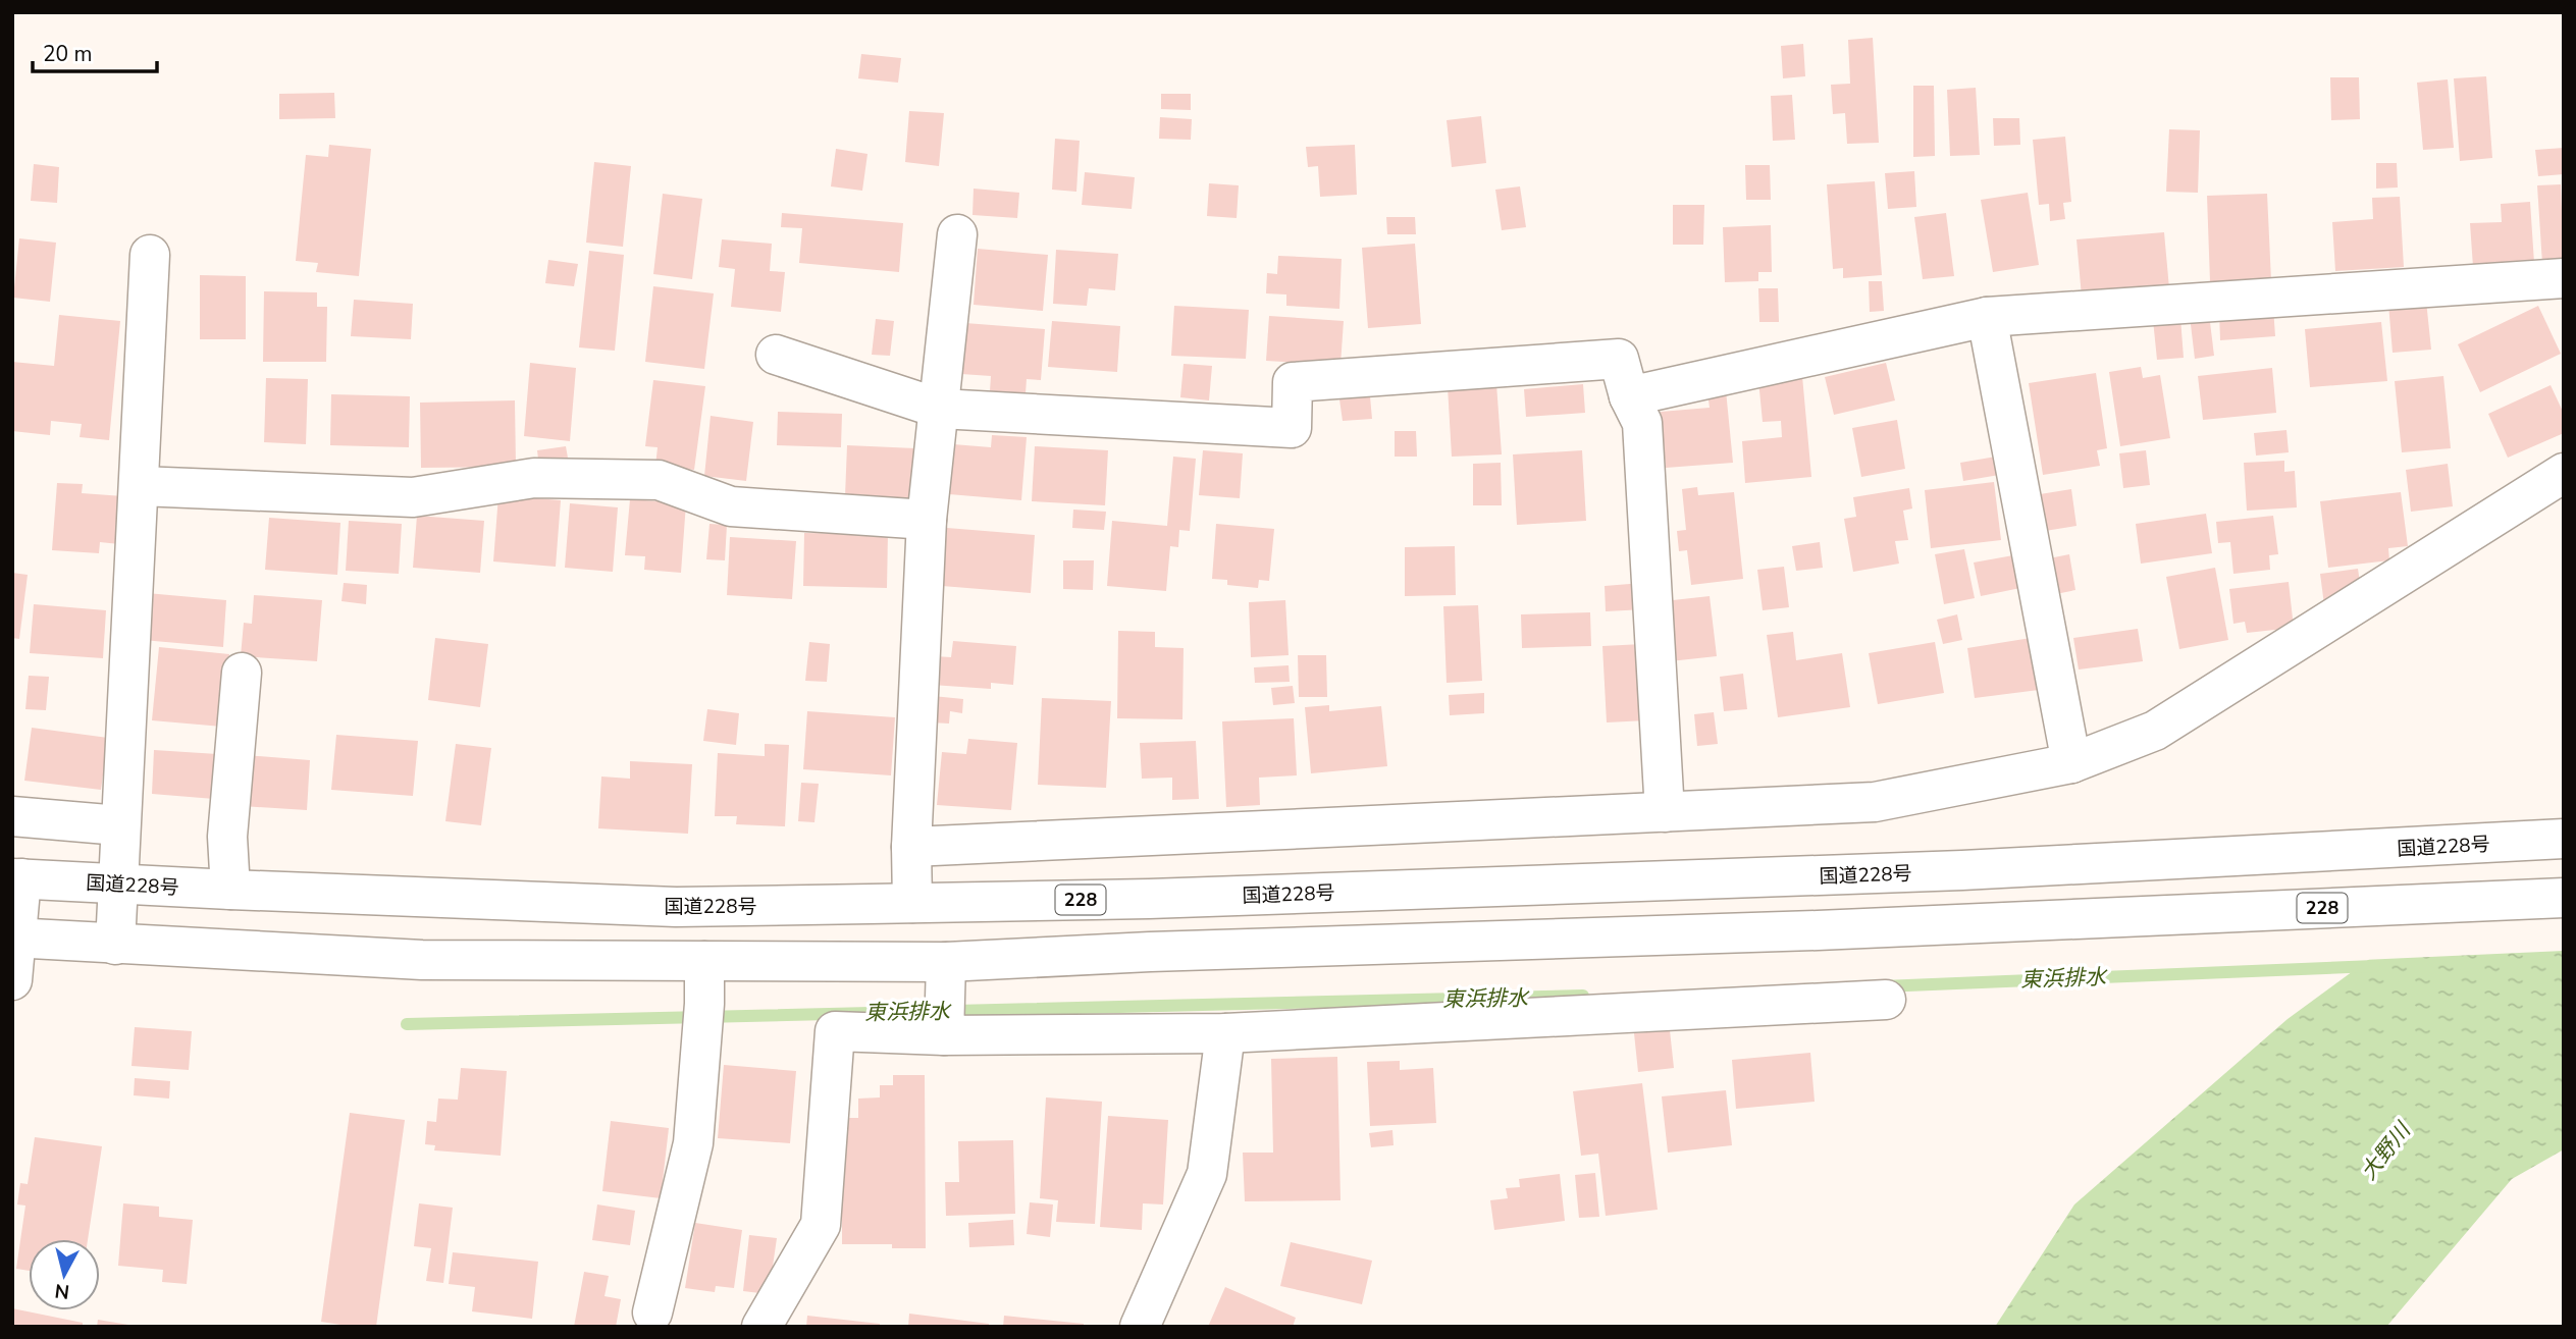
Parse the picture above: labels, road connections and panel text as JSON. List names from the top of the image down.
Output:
{
  "streets": {
    "main road": ["国道228号", "228"]
  },
  "water": ["東浜排水", "大野川"],
  "scale_bar": "20 m",
  "north": "bottom"
}
